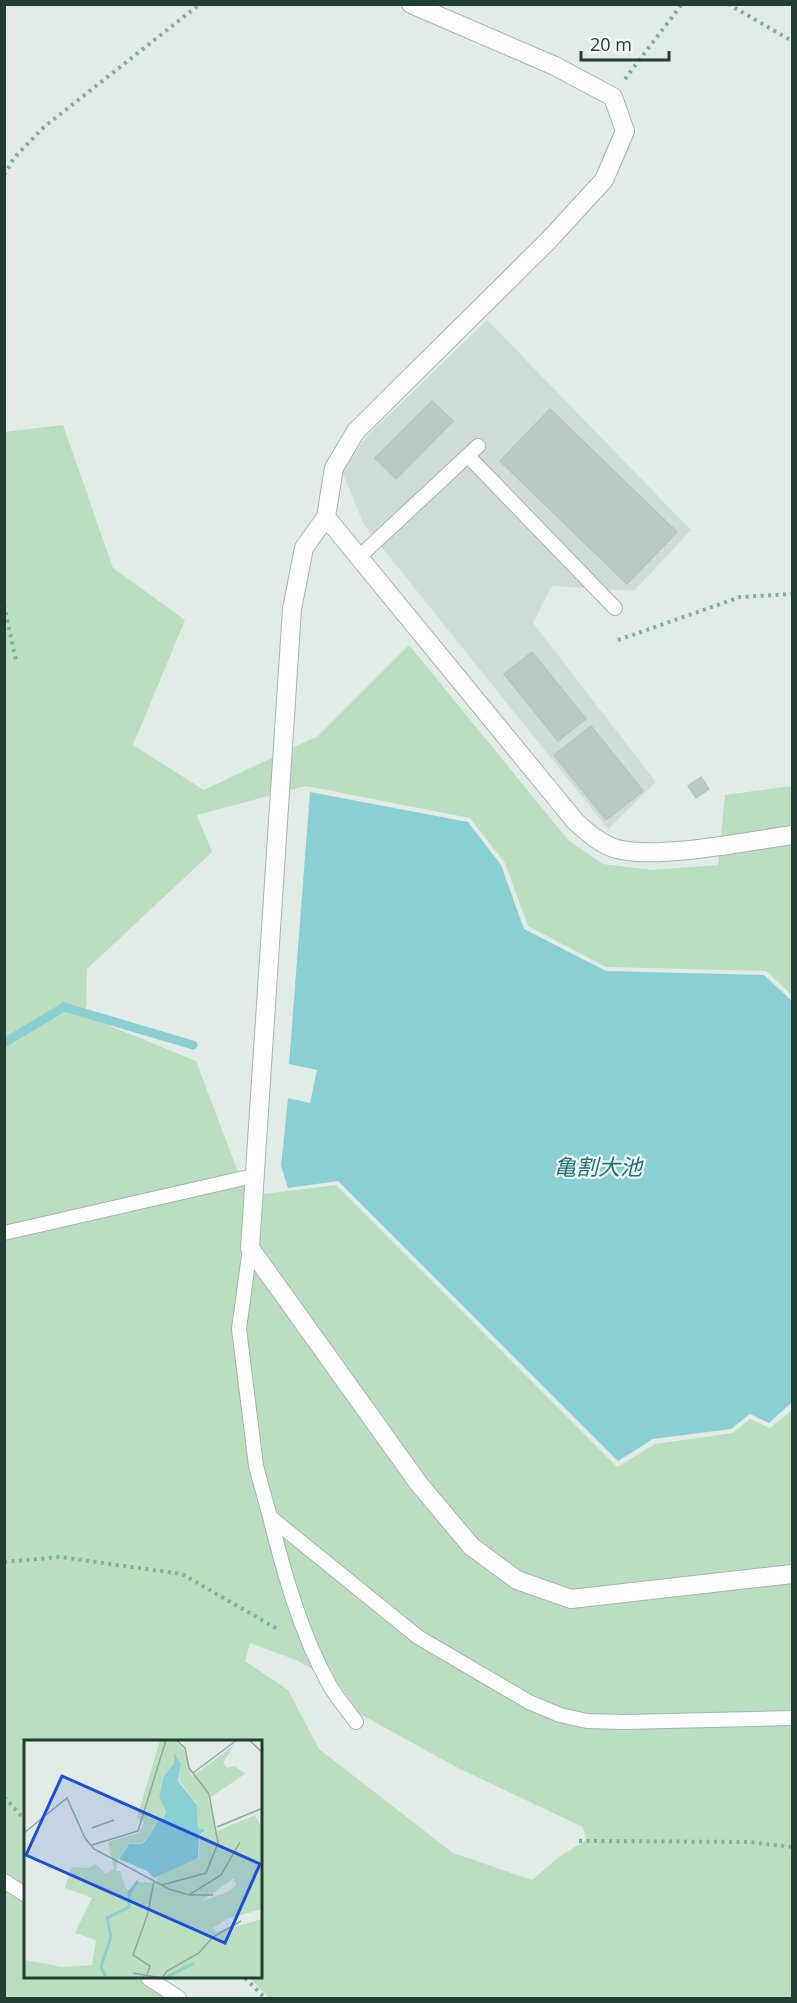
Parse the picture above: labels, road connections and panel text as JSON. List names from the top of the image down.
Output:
{
  "water": ["亀割大池"],
  "scale_bar": "20 m"
}
